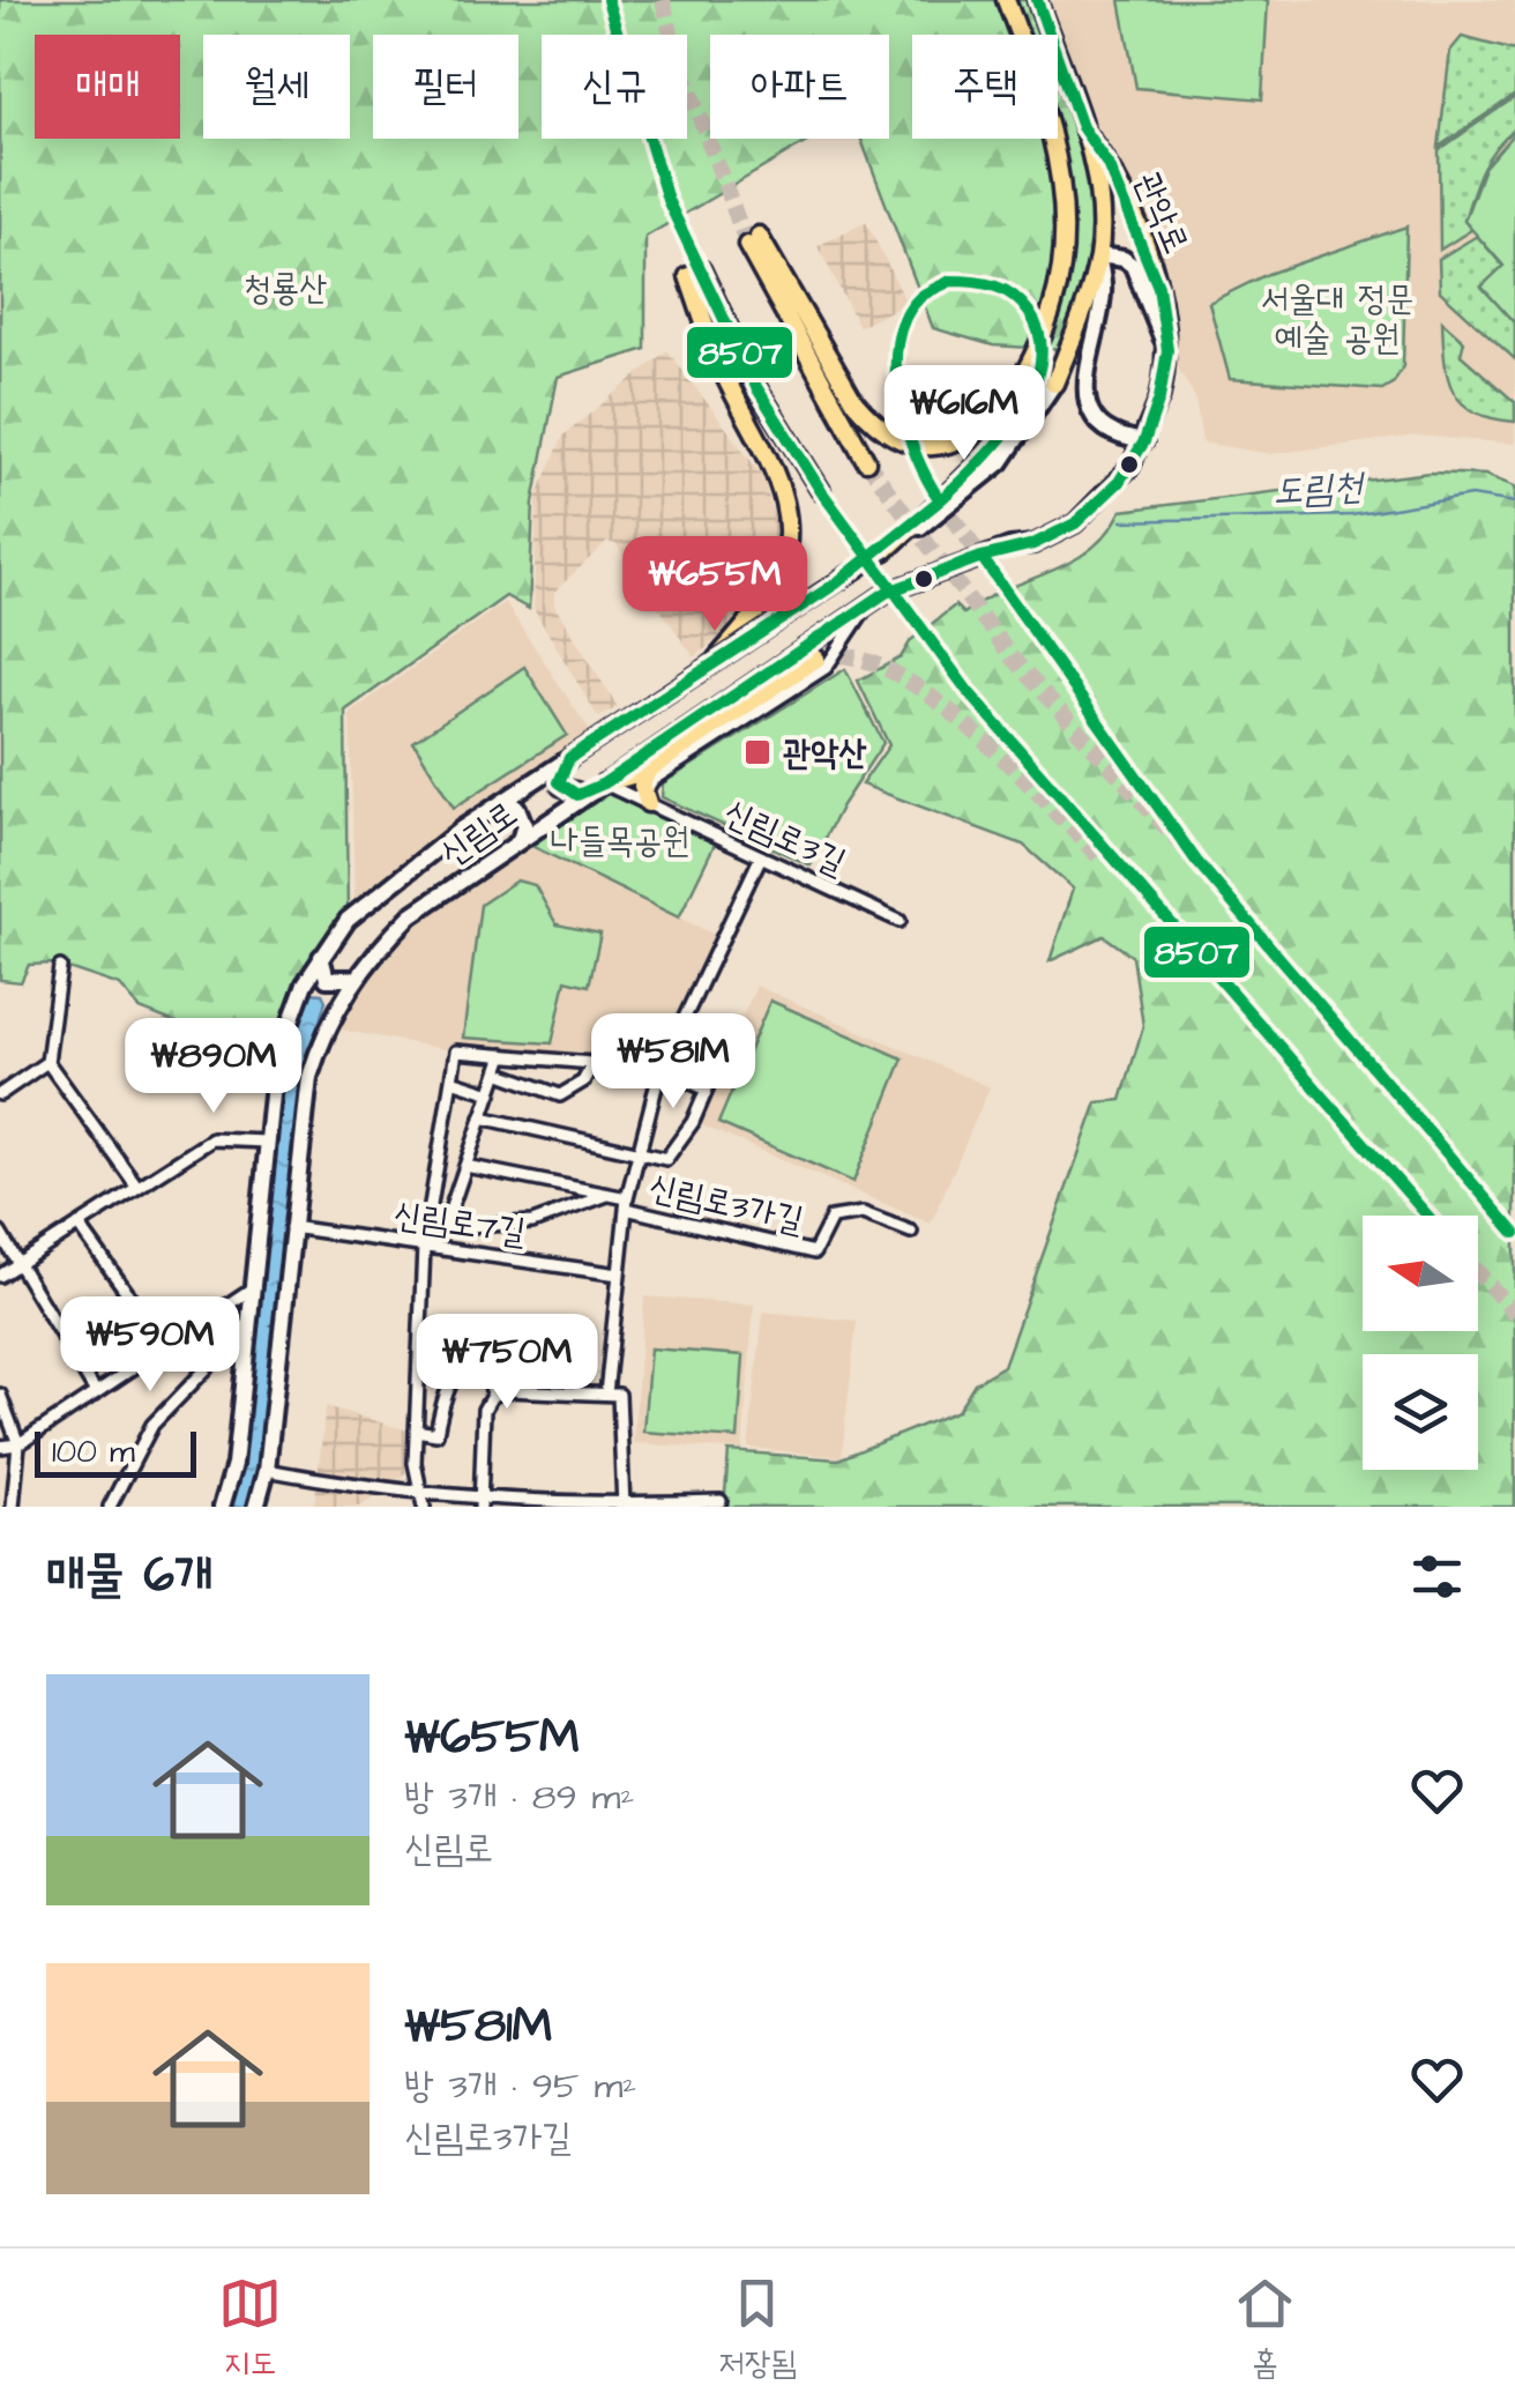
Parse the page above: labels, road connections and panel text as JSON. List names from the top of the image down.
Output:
{
  "streets": {
    "main road": ["관악로", "신림로"],
    "street": ["신림로3길", "신림로3가길", "신림로7길"]
  },
  "crossings": [
    ["관악로", "신림로"],
    ["신림로", "신림로3길"],
    ["신림로", "신림로7길"],
    ["신림로3길", "신림로3가길"],
    ["신림로3가길", "신림로7길"]
  ],
  "water": ["도림천"],
  "parks": ["청룡산", "서울대 정문 예술 공원", "나들목공원"],
  "places": {
    "transit": ["관악산"]
  },
  "lines": ["transit line 8507"],
  "scale_bar": "100 m",
  "north": "left",
  "page": {
    "chip": [
      "매매",
      "월세",
      "필터",
      "신규",
      "아파트",
      "주택"
    ],
    "price": [
      "₩616M",
      "₩655M",
      "₩581M",
      "₩890M",
      "₩590M",
      "₩750M"
    ],
    "scale": "100 m",
    "heading": "매물 6개",
    "list": [
      {
        "name": "₩655M",
        "note": "방 3개 · 89 m² · 신림로"
      },
      {
        "name": "₩581M",
        "note": "방 3개 · 95 m² · 신림로3가길"
      }
    ],
    "tabs": ["지도", "저장됨", "홈"]
  }
}
